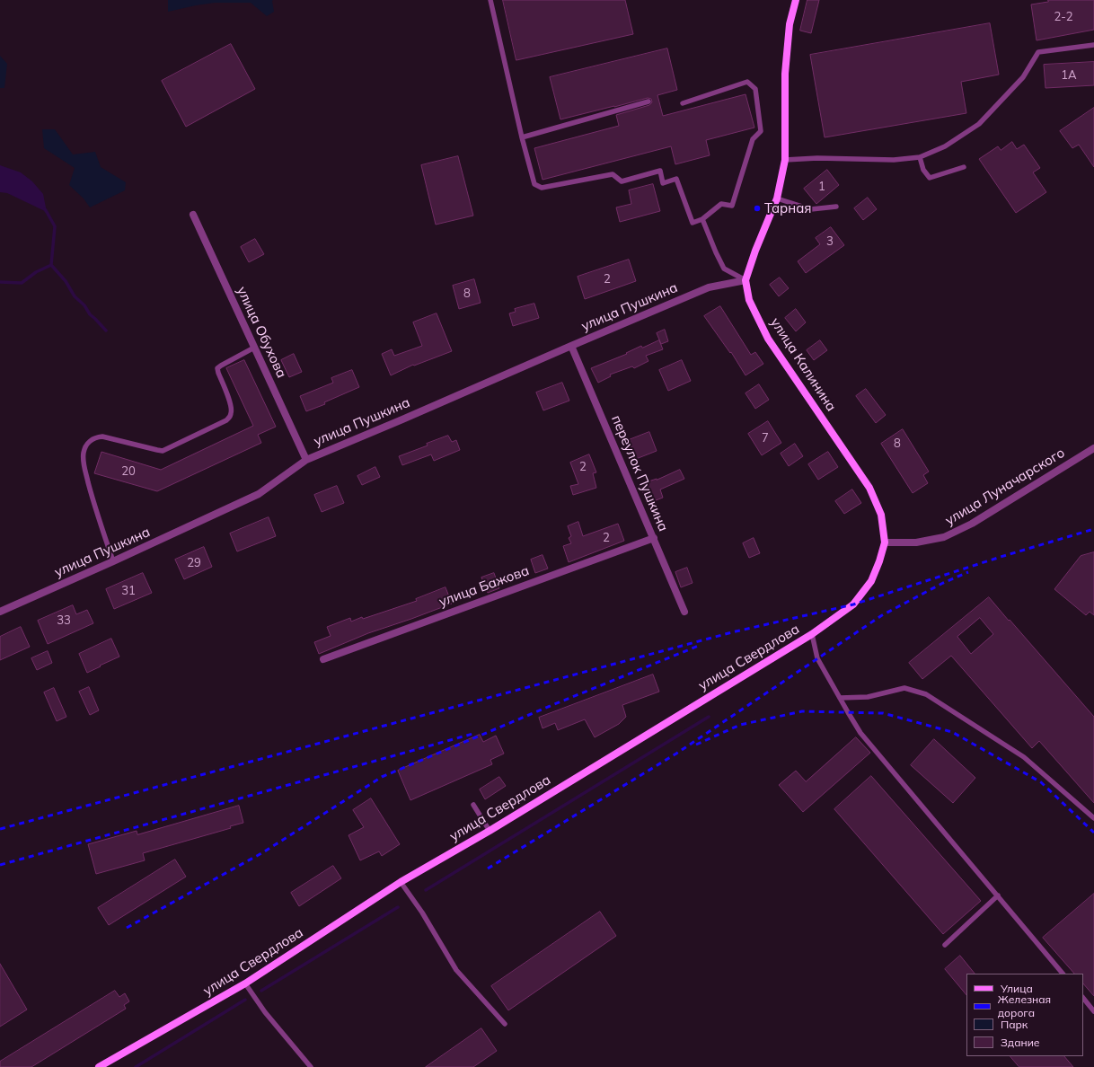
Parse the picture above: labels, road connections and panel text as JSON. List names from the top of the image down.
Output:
{
  "streets": {
    "main road": ["улица Калинина", "улица Свердлова"],
    "street": [
      "улица Пушкина",
      "улица Обухова",
      "переулок Пушкина",
      "улица Луначарского",
      "улица Бажова"
    ]
  },
  "crossings": [
    ["улица Пушкина", "улица Обухова"],
    ["улица Пушкина", "улица Калинина"],
    ["улица Пушкина", "переулок Пушкина"],
    ["улица Калинина", "улица Луначарского"],
    ["улица Калинина", "улица Свердлова"],
    ["переулок Пушкина", "улица Бажова"],
    ["улица Луначарского", "улица Свердлова"]
  ],
  "places": ["Тарная"],
  "house_numbers": [
    "2-2",
    "1А",
    "1",
    "3",
    "2",
    "8",
    "7",
    "8",
    "2",
    "20",
    "2",
    "29",
    "31",
    "33"
  ],
  "legend": [
    "Улица",
    "Железная дорога",
    "Парк",
    "Здание"
  ]
}
